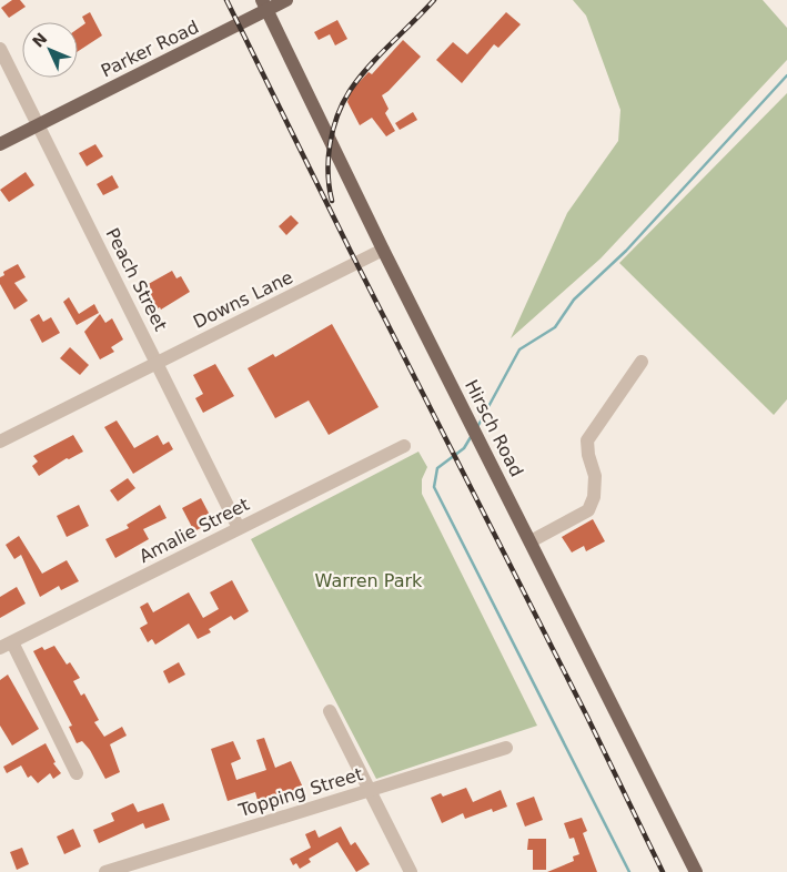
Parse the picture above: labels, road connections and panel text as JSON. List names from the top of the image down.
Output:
{
  "streets": {
    "main road": ["Parker Road", "Hirsch Road"],
    "street": [
      "Peach Street",
      "Downs Lane",
      "Amalie Street",
      "Topping Street"
    ]
  },
  "crossings": [
    ["Parker Road", "Peach Street"],
    ["Parker Road", "Hirsch Road"],
    ["Peach Street", "Downs Lane"],
    ["Peach Street", "Amalie Street"],
    ["Downs Lane", "Hirsch Road"]
  ],
  "parks": ["Warren Park"],
  "north": "top left"
}
